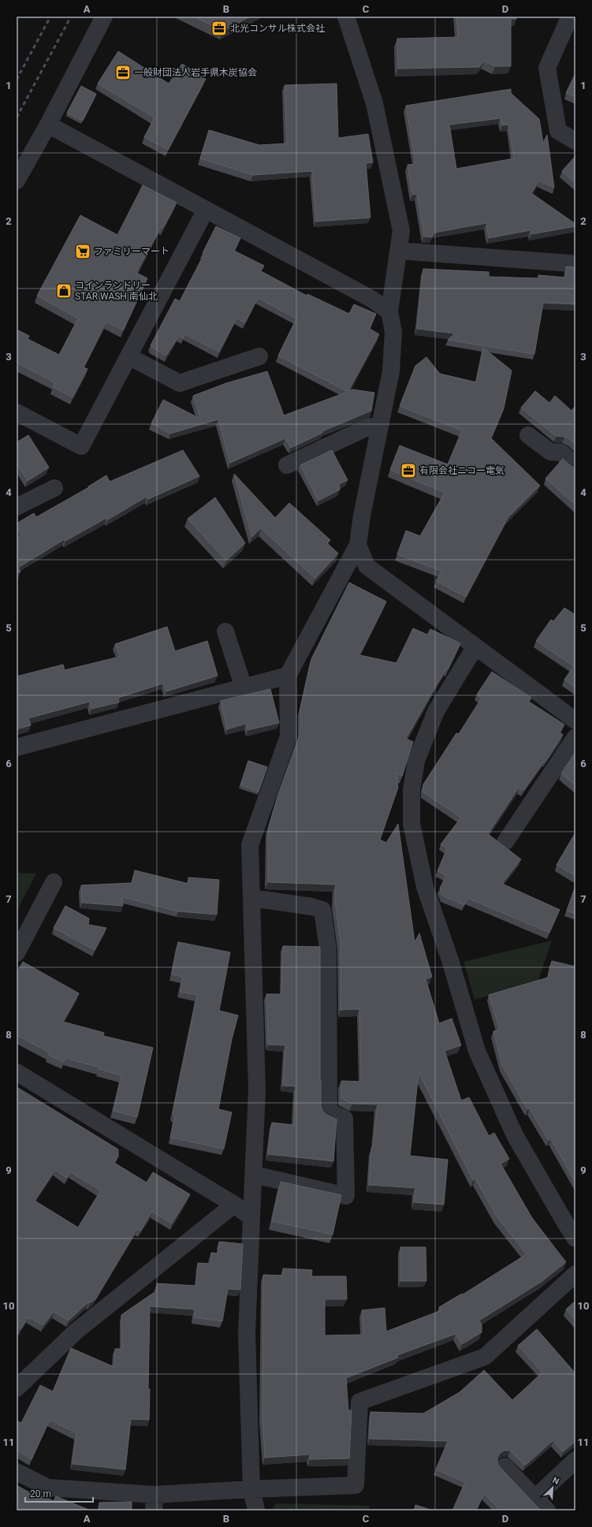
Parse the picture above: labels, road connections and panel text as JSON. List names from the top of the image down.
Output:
{
  "places": {
    "office": ["北光コンサル株式会社", "一般財団法人岩手県木炭協会", "有限会社ニコー電気"],
    "supermarket": ["ファミリーマート"],
    "shop": ["コインランドリー STAR WASH 南仙北"]
  },
  "scale_bar": "20 m",
  "north": "top right",
  "grid": {
    "columns": [
      "A",
      "B",
      "C",
      "D"
    ],
    "rows": [
      "1",
      "2",
      "3",
      "4",
      "5",
      "6",
      "7",
      "8",
      "9",
      "10",
      "11"
    ]
  }
}
